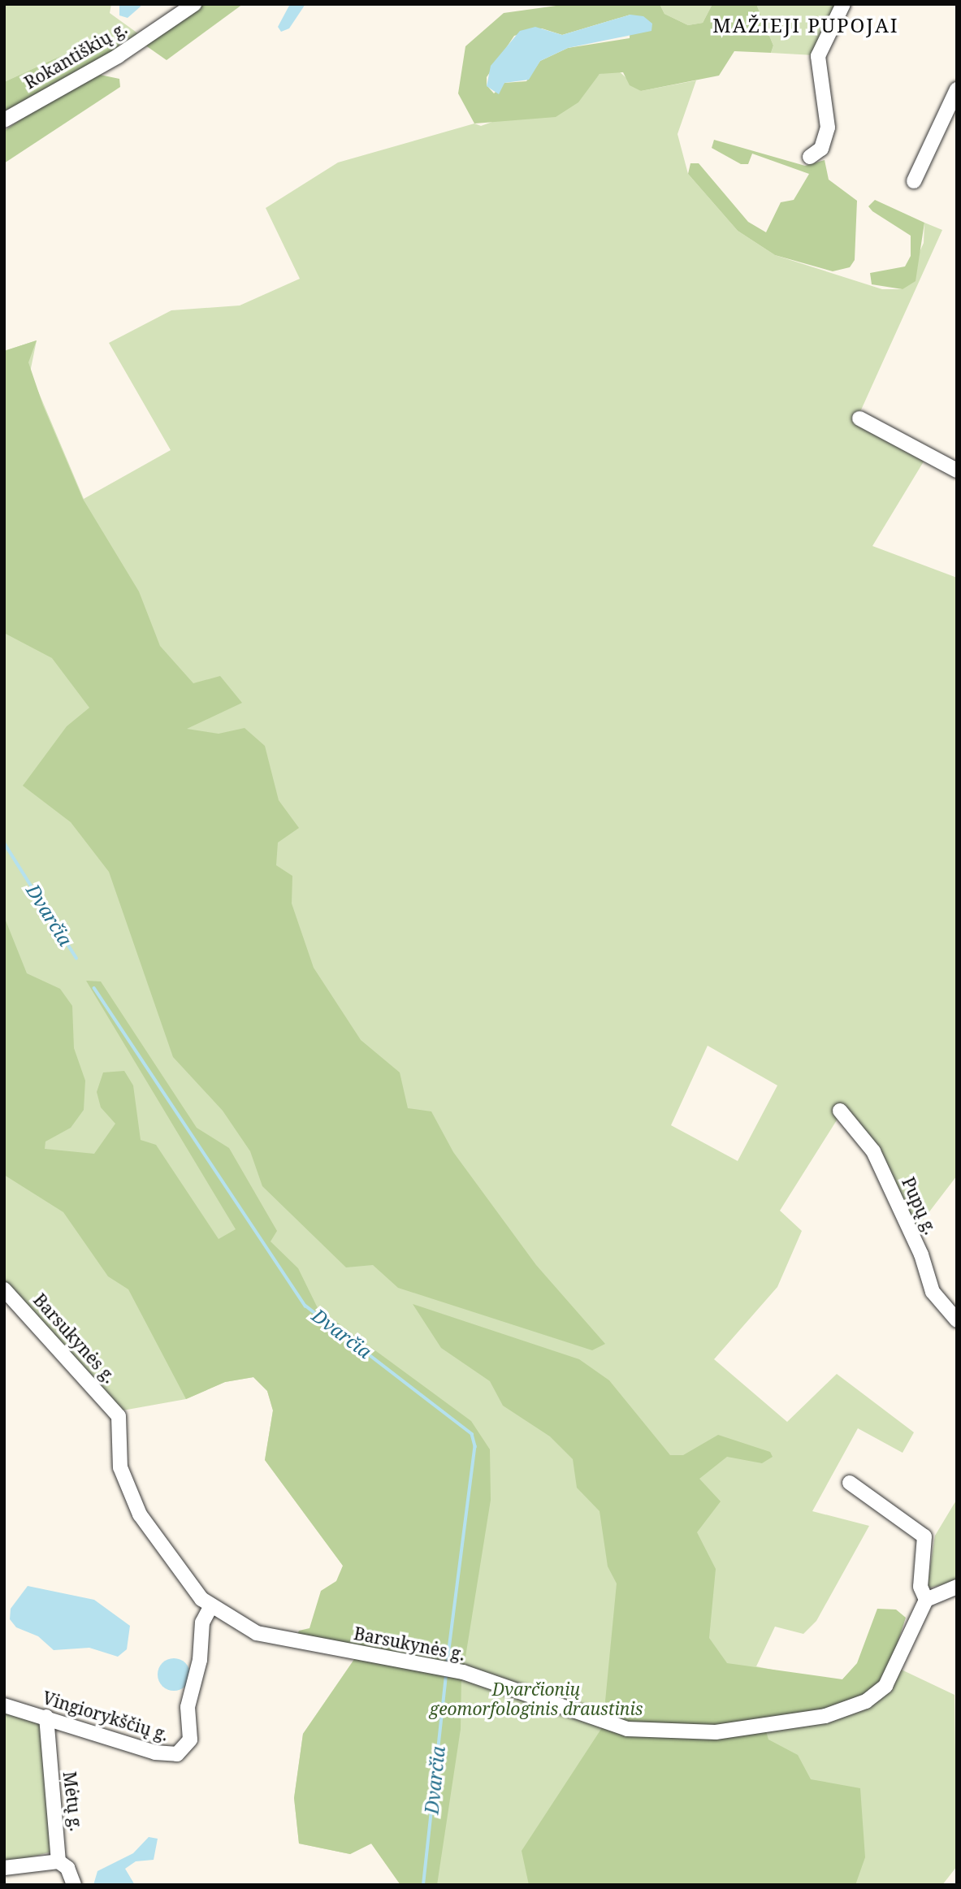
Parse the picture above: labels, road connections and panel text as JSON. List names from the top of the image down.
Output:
{
  "streets": {
    "street": [
      "Rokantiškių g.",
      "Pupų g.",
      "Barsukynės g.",
      "Vingiorykščių g.",
      "Mėtų g."
    ]
  },
  "crossings": [
    ["Barsukynės g.", "Vingiorykščių g."],
    ["Vingiorykščių g.", "Mėtų g."]
  ],
  "districts": ["MAŽIEJI PUPOJAI"],
  "water": ["Dvarčia"],
  "parks": ["Dvarčionių geomorfologinis draustinis"]
}
